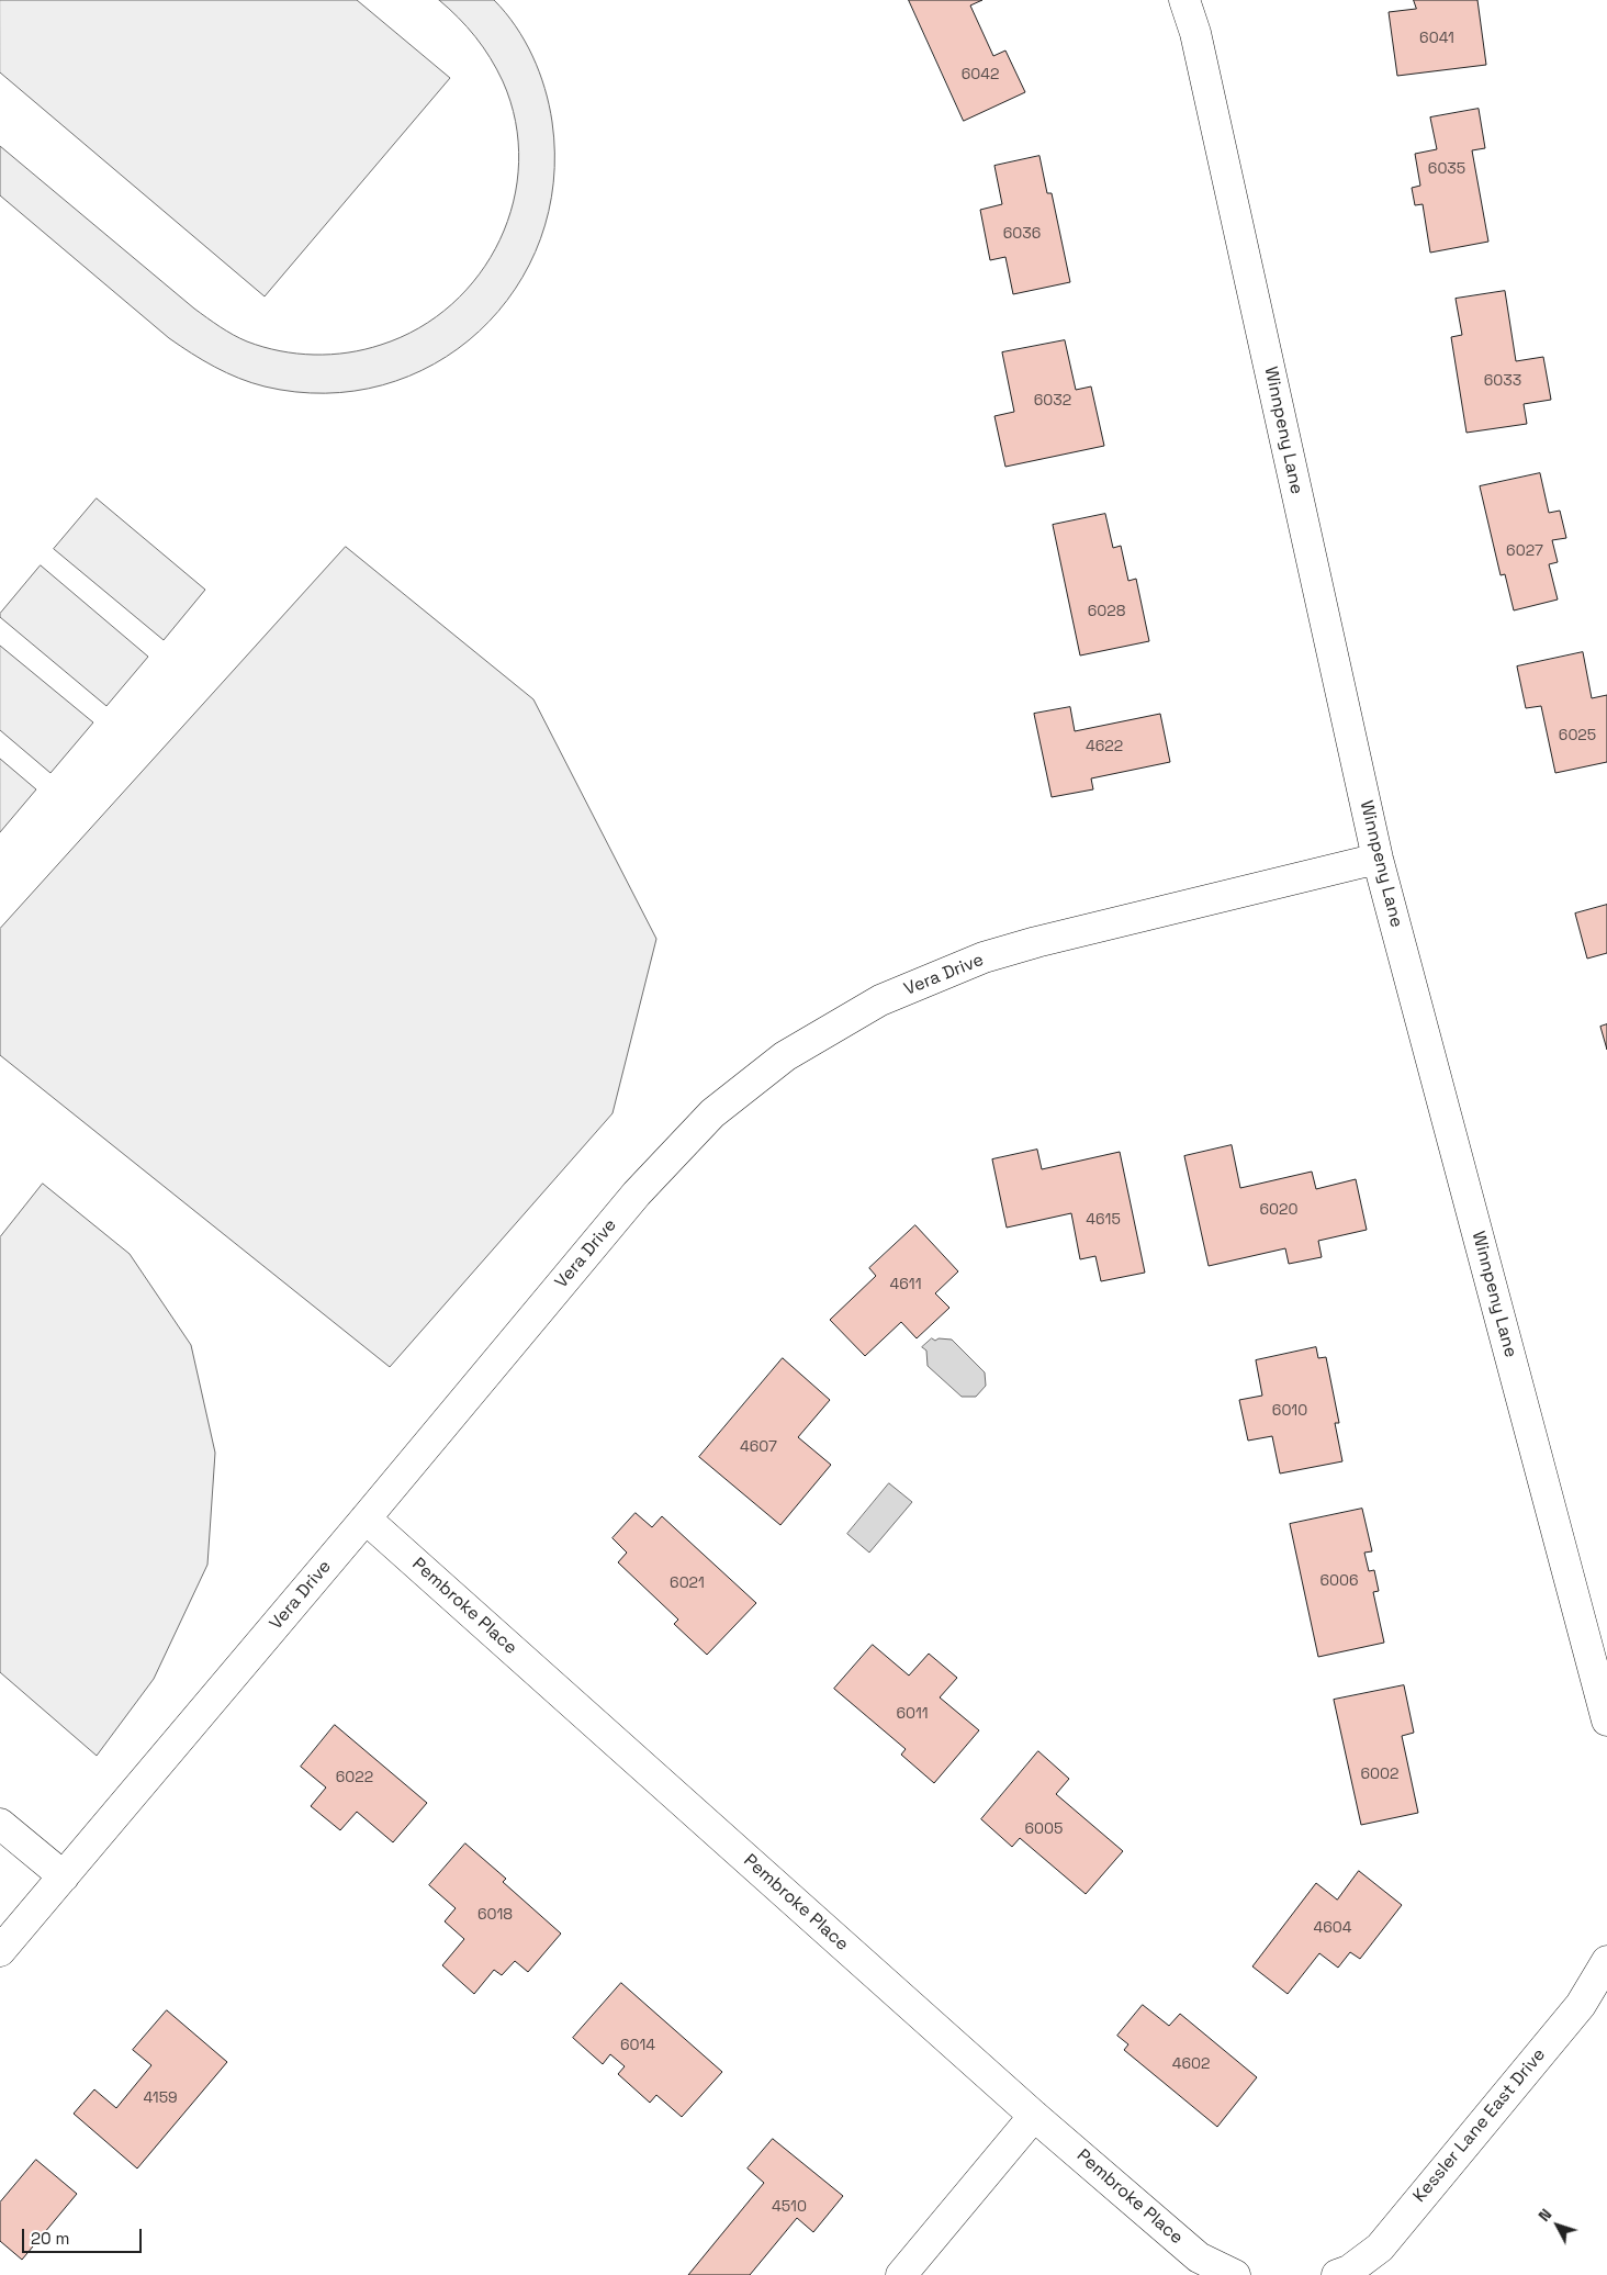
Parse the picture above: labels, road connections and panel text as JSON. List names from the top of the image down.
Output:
{
  "streets": {
    "street": [
      "Winnpeny Lane",
      "Vera Drive",
      "Pembroke Place",
      "Kessler Lane East Drive"
    ]
  },
  "crossings": [
    ["Winnpeny Lane", "Vera Drive"],
    ["Vera Drive", "Pembroke Place"]
  ],
  "house_numbers": [
    "6041",
    "6042",
    "6035",
    "6036",
    "6033",
    "6032",
    "6027",
    "6028",
    "6025",
    "4622",
    "6020",
    "4615",
    "4611",
    "6010",
    "4607",
    "6006",
    "6021",
    "6011",
    "6002",
    "6022",
    "6005",
    "6018",
    "4604",
    "6014",
    "4602",
    "4159",
    "4510"
  ],
  "scale_bar": "20 m",
  "north": "top left"
}
